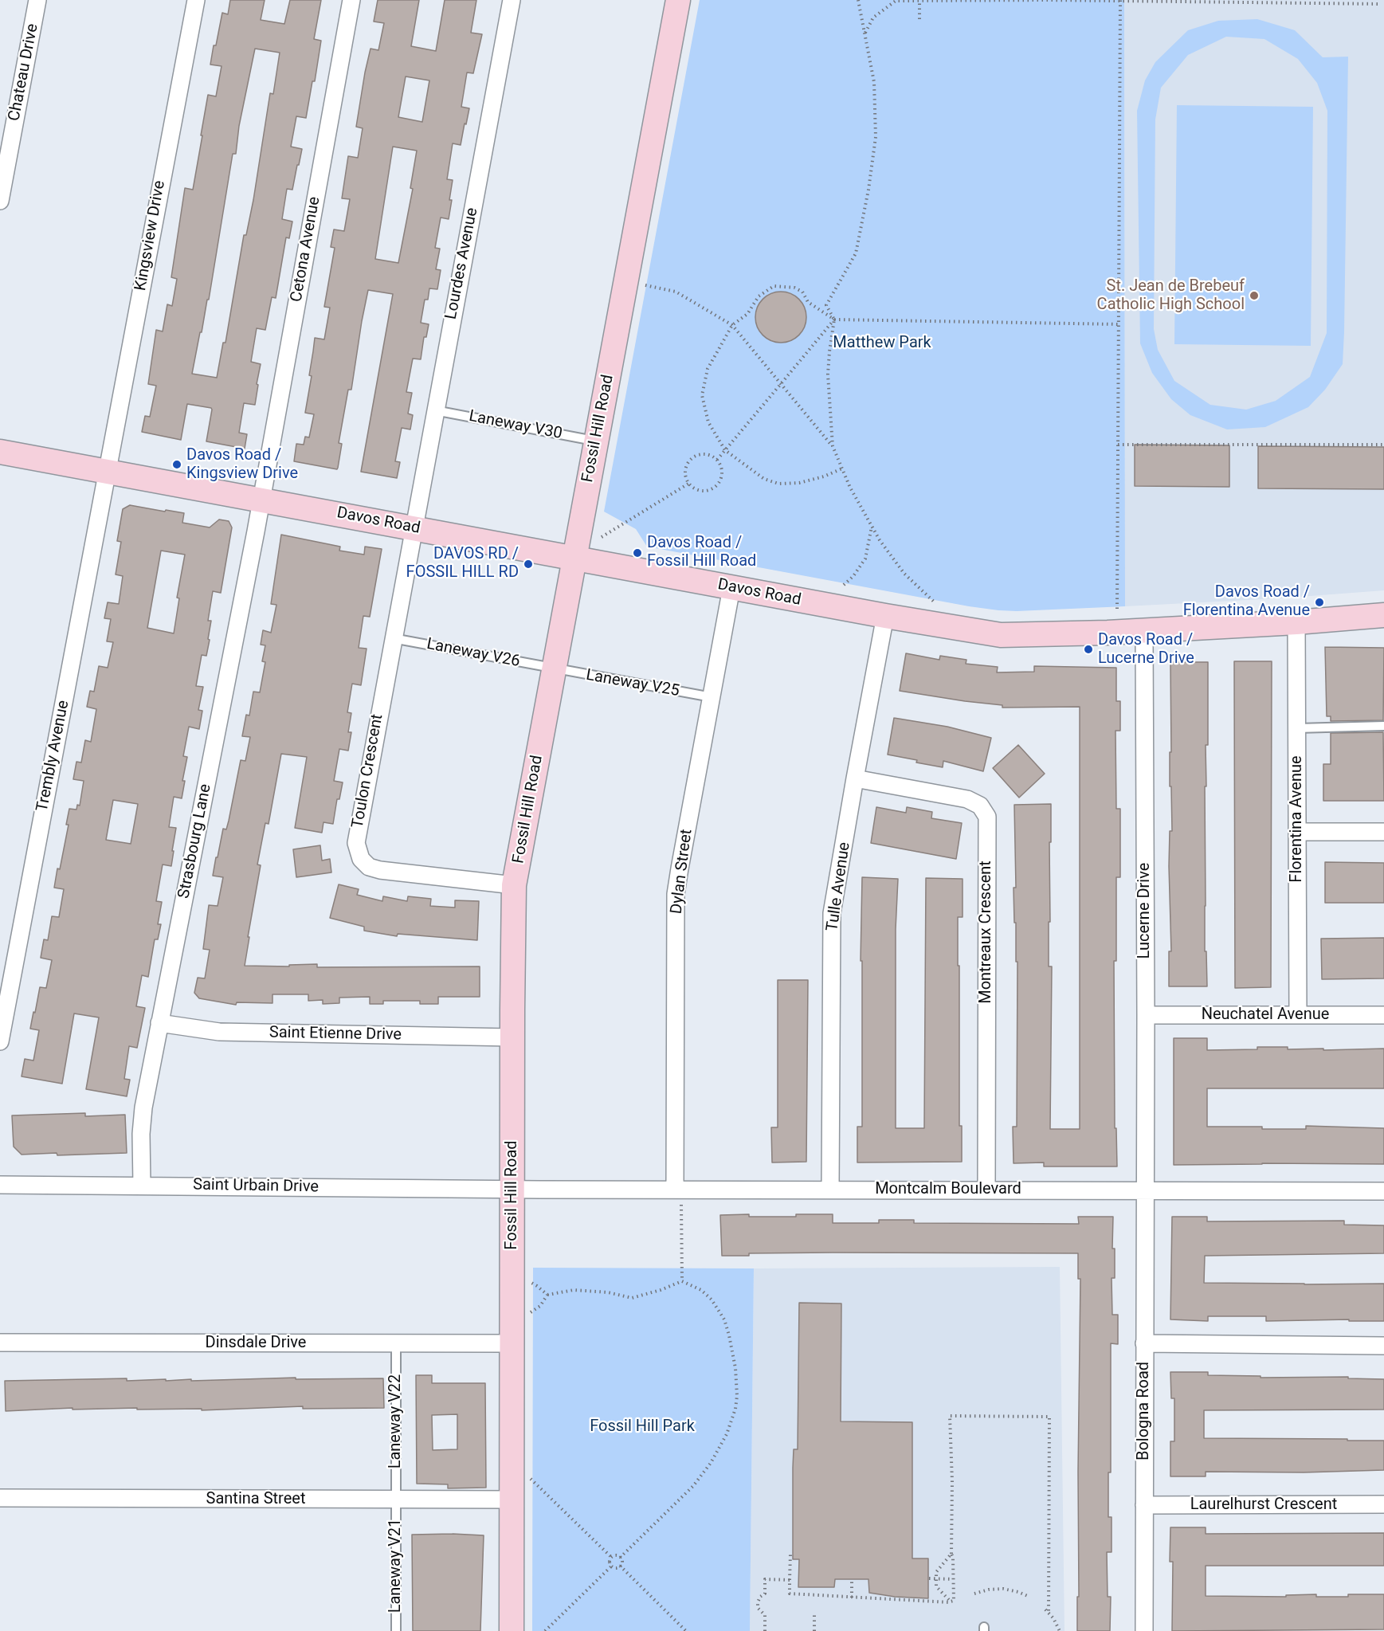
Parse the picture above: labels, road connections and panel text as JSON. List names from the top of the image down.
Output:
{
  "streets": {
    "street": [
      "Chateau Drive",
      "Kingsview Drive",
      "Cetona Avenue",
      "Lourdes Avenue",
      "Fossil Hill Road",
      "Davos Road",
      "Trembly Avenue",
      "Toulon Crescent",
      "Florentina Avenue",
      "Strasbourg Lane",
      "Dylan Street",
      "Tulle Avenue",
      "Lucerne Drive",
      "Montreaux Crescent",
      "Neuchatel Avenue",
      "Saint Etienne Drive",
      "Saint Urbain Drive",
      "Montcalm Boulevard",
      "Dinsdale Drive",
      "Bologna Road",
      "Santina Street",
      "Laurelhurst Crescent"
    ],
    "lane": [
      "Laneway V30",
      "Laneway V26",
      "Laneway V25",
      "Laneway V22",
      "Laneway V21"
    ]
  },
  "crossings": [
    ["Kingsview Drive", "Davos Road"],
    ["Kingsview Drive", "Trembly Avenue"],
    ["Cetona Avenue", "Davos Road"],
    ["Cetona Avenue", "Strasbourg Lane"],
    ["Lourdes Avenue", "Laneway V30"],
    ["Lourdes Avenue", "Davos Road"],
    ["Lourdes Avenue", "Toulon Crescent"],
    ["Laneway V30", "Fossil Hill Road"],
    ["Fossil Hill Road", "Davos Road"],
    ["Fossil Hill Road", "Laneway V26"],
    ["Fossil Hill Road", "Laneway V25"],
    ["Fossil Hill Road", "Toulon Crescent"],
    ["Fossil Hill Road", "Saint Etienne Drive"],
    ["Fossil Hill Road", "Saint Urbain Drive"],
    ["Fossil Hill Road", "Montcalm Boulevard"],
    ["Fossil Hill Road", "Dinsdale Drive"],
    ["Fossil Hill Road", "Santina Street"],
    ["Davos Road", "Trembly Avenue"],
    ["Davos Road", "Toulon Crescent"],
    ["Davos Road", "Florentina Avenue"],
    ["Davos Road", "Strasbourg Lane"],
    ["Davos Road", "Dylan Street"],
    ["Davos Road", "Tulle Avenue"],
    ["Davos Road", "Lucerne Drive"],
    ["Laneway V26", "Laneway V25"],
    ["Laneway V26", "Toulon Crescent"],
    ["Laneway V25", "Dylan Street"],
    ["Florentina Avenue", "Neuchatel Avenue"],
    ["Strasbourg Lane", "Saint Etienne Drive"],
    ["Strasbourg Lane", "Saint Urbain Drive"],
    ["Dylan Street", "Montcalm Boulevard"],
    ["Tulle Avenue", "Montreaux Crescent"],
    ["Tulle Avenue", "Montcalm Boulevard"],
    ["Lucerne Drive", "Neuchatel Avenue"],
    ["Lucerne Drive", "Montcalm Boulevard"],
    ["Lucerne Drive", "Bologna Road"],
    ["Montreaux Crescent", "Montcalm Boulevard"],
    ["Saint Urbain Drive", "Montcalm Boulevard"],
    ["Montcalm Boulevard", "Bologna Road"],
    ["Dinsdale Drive", "Laneway V22"],
    ["Bologna Road", "Laurelhurst Crescent"],
    ["Laneway V22", "Santina Street"],
    ["Laneway V22", "Laneway V21"],
    ["Santina Street", "Laneway V21"]
  ],
  "parks": ["Matthew Park", "Fossil Hill Park"],
  "places": [
    "St. Jean de Brebeuf Catholic High School",
    "Davos Road / Kingsview Drive",
    "Davos Road / Fossil Hill Road",
    "DAVOS RD / FOSSIL HILL RD",
    "Davos Road / Florentina Avenue",
    "Davos Road / Lucerne Drive"
  ]
}
